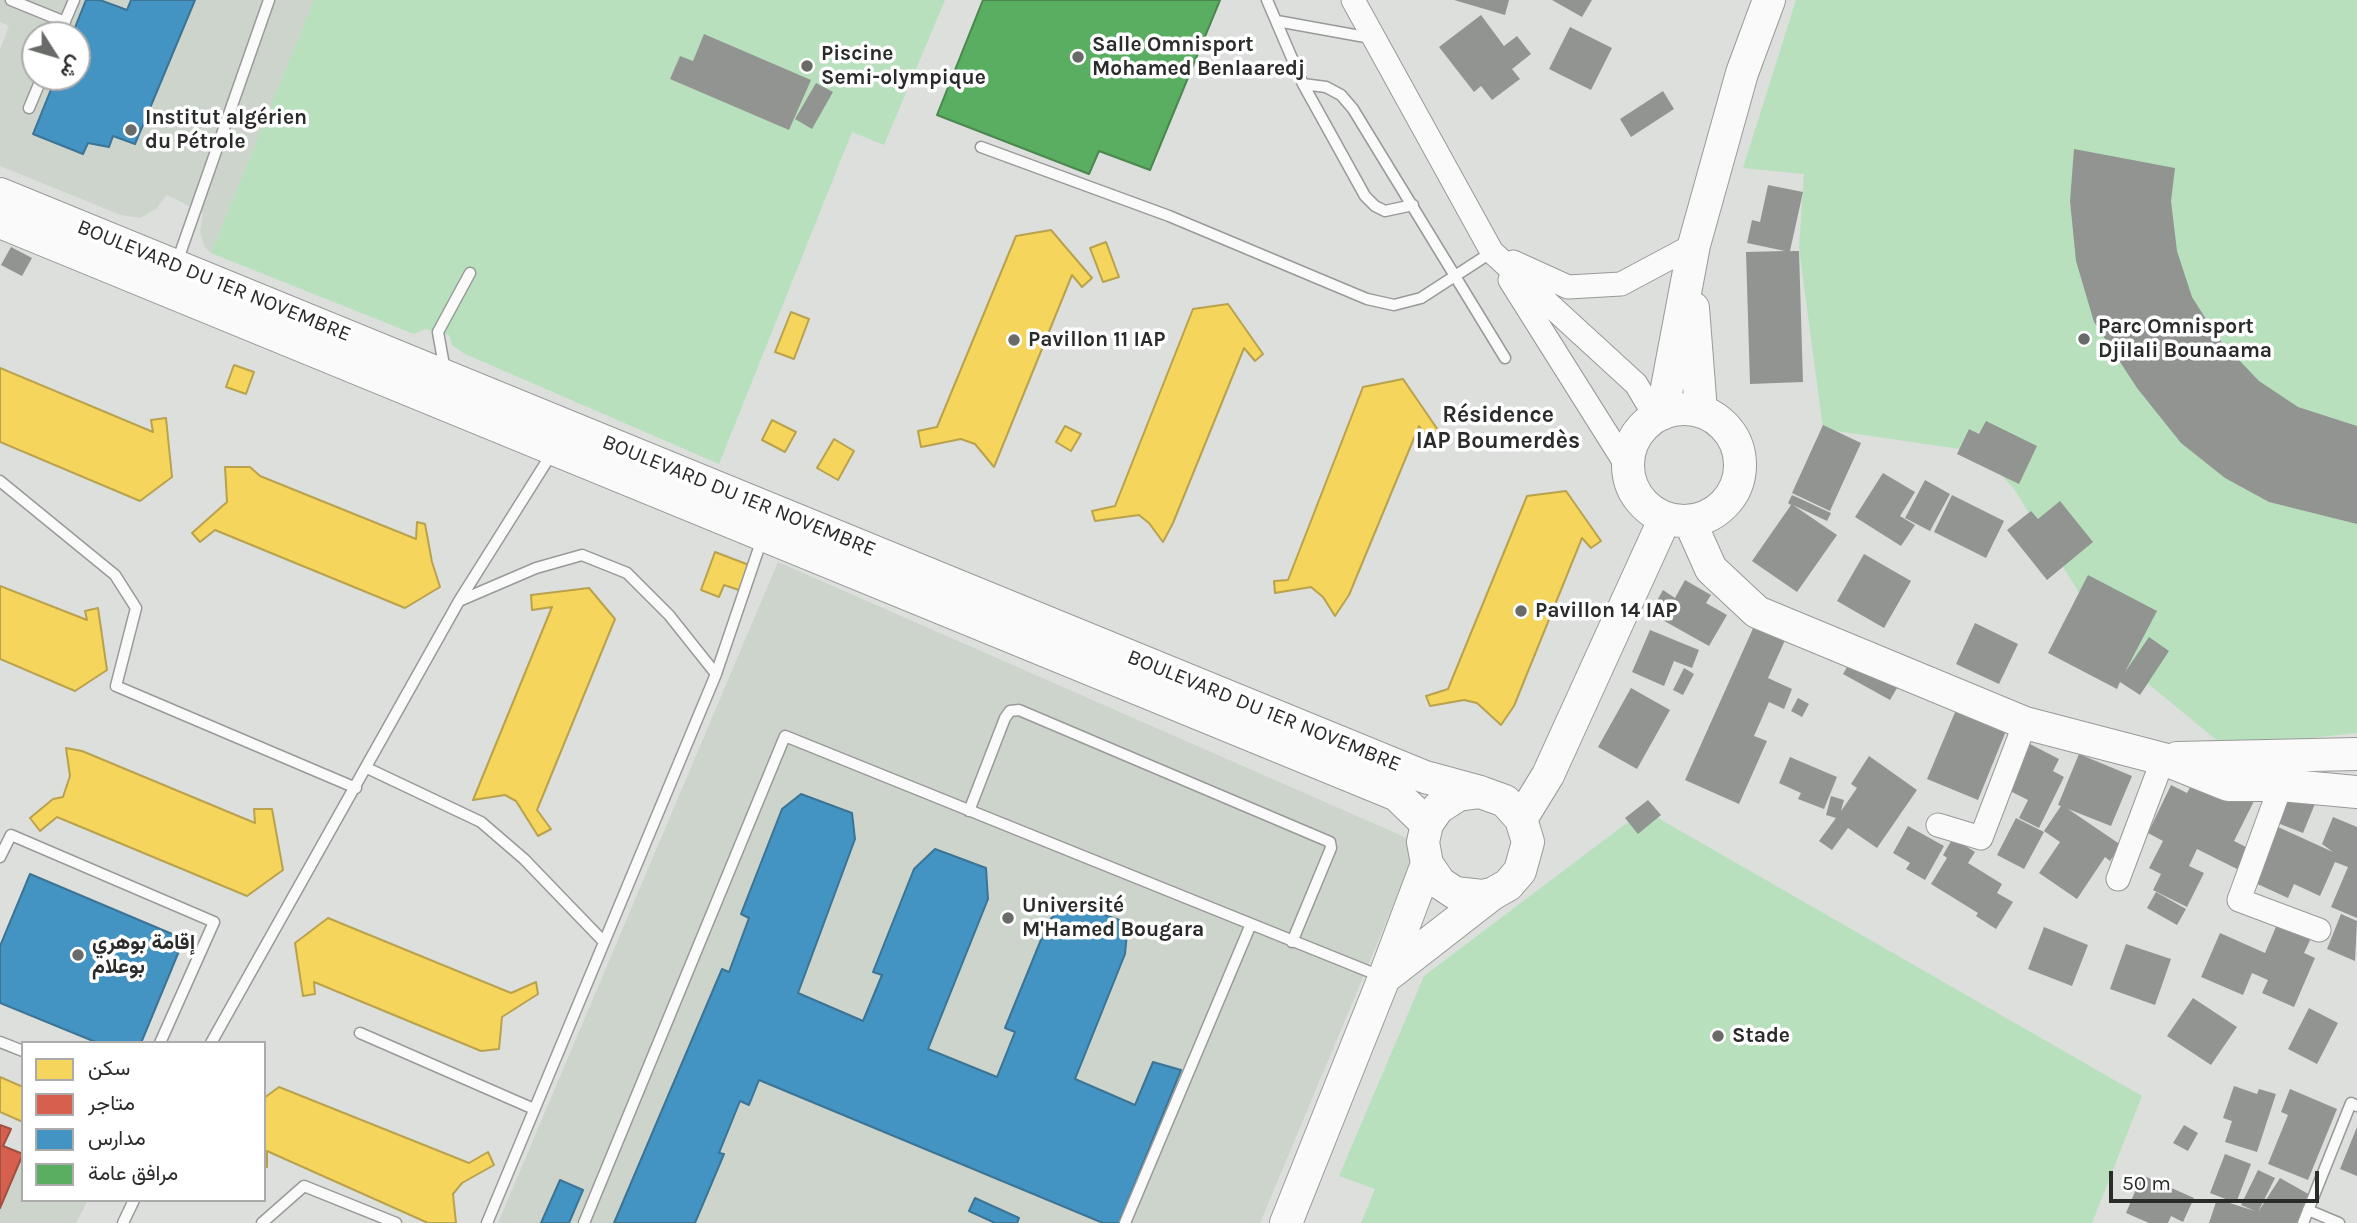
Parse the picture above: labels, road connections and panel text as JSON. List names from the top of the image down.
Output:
{
  "streets": {
    "main road": ["BOULEVARD DU 1ER NOVEMBRE"]
  },
  "districts": ["Résidence IAP Boumerdès"],
  "places": [
    "Salle Omnisport Mohamed Benlaaredj",
    "Piscine Semi-olympique",
    "Institut algérien du Pétrole",
    "Parc Omnisport Djilali Bounaama",
    "Pavillon 11 IAP",
    "Pavillon 14 IAP",
    "Université M'Hamed Bougara",
    "إقامة بوهري بوعلام",
    "Stade"
  ],
  "legend": [
    "سكن",
    "متاجر",
    "مدارس",
    "مرافق عامة"
  ],
  "scale_bar": "50 m",
  "north": "bottom right"
}
